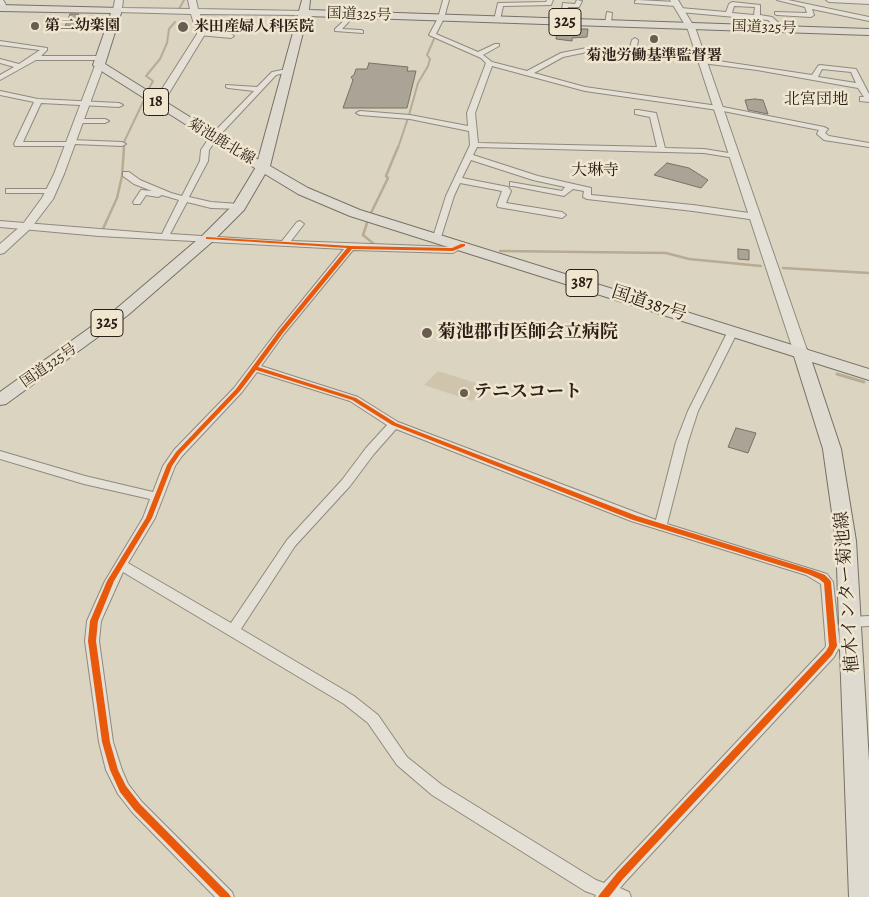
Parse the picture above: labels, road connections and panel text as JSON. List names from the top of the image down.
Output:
{
  "streets": {
    "main road": [
      "国道325号",
      "325",
      "18",
      "菊池鹿北線",
      "387",
      "国道387号",
      "植木インター菊池線"
    ]
  },
  "crossings": [
    ["国道325号", "菊池鹿北線"],
    ["国道325号", "国道387号"],
    ["菊池鹿北線", "国道387号"],
    ["国道387号", "植木インター菊池線"]
  ],
  "districts": ["北宮団地", "大琳寺"],
  "places": [
    "第二幼楽園",
    "米田産婦人科医院",
    "菊池労働基準監督署",
    "菊池郡市医師会立病院",
    "テニスコート"
  ]
}
